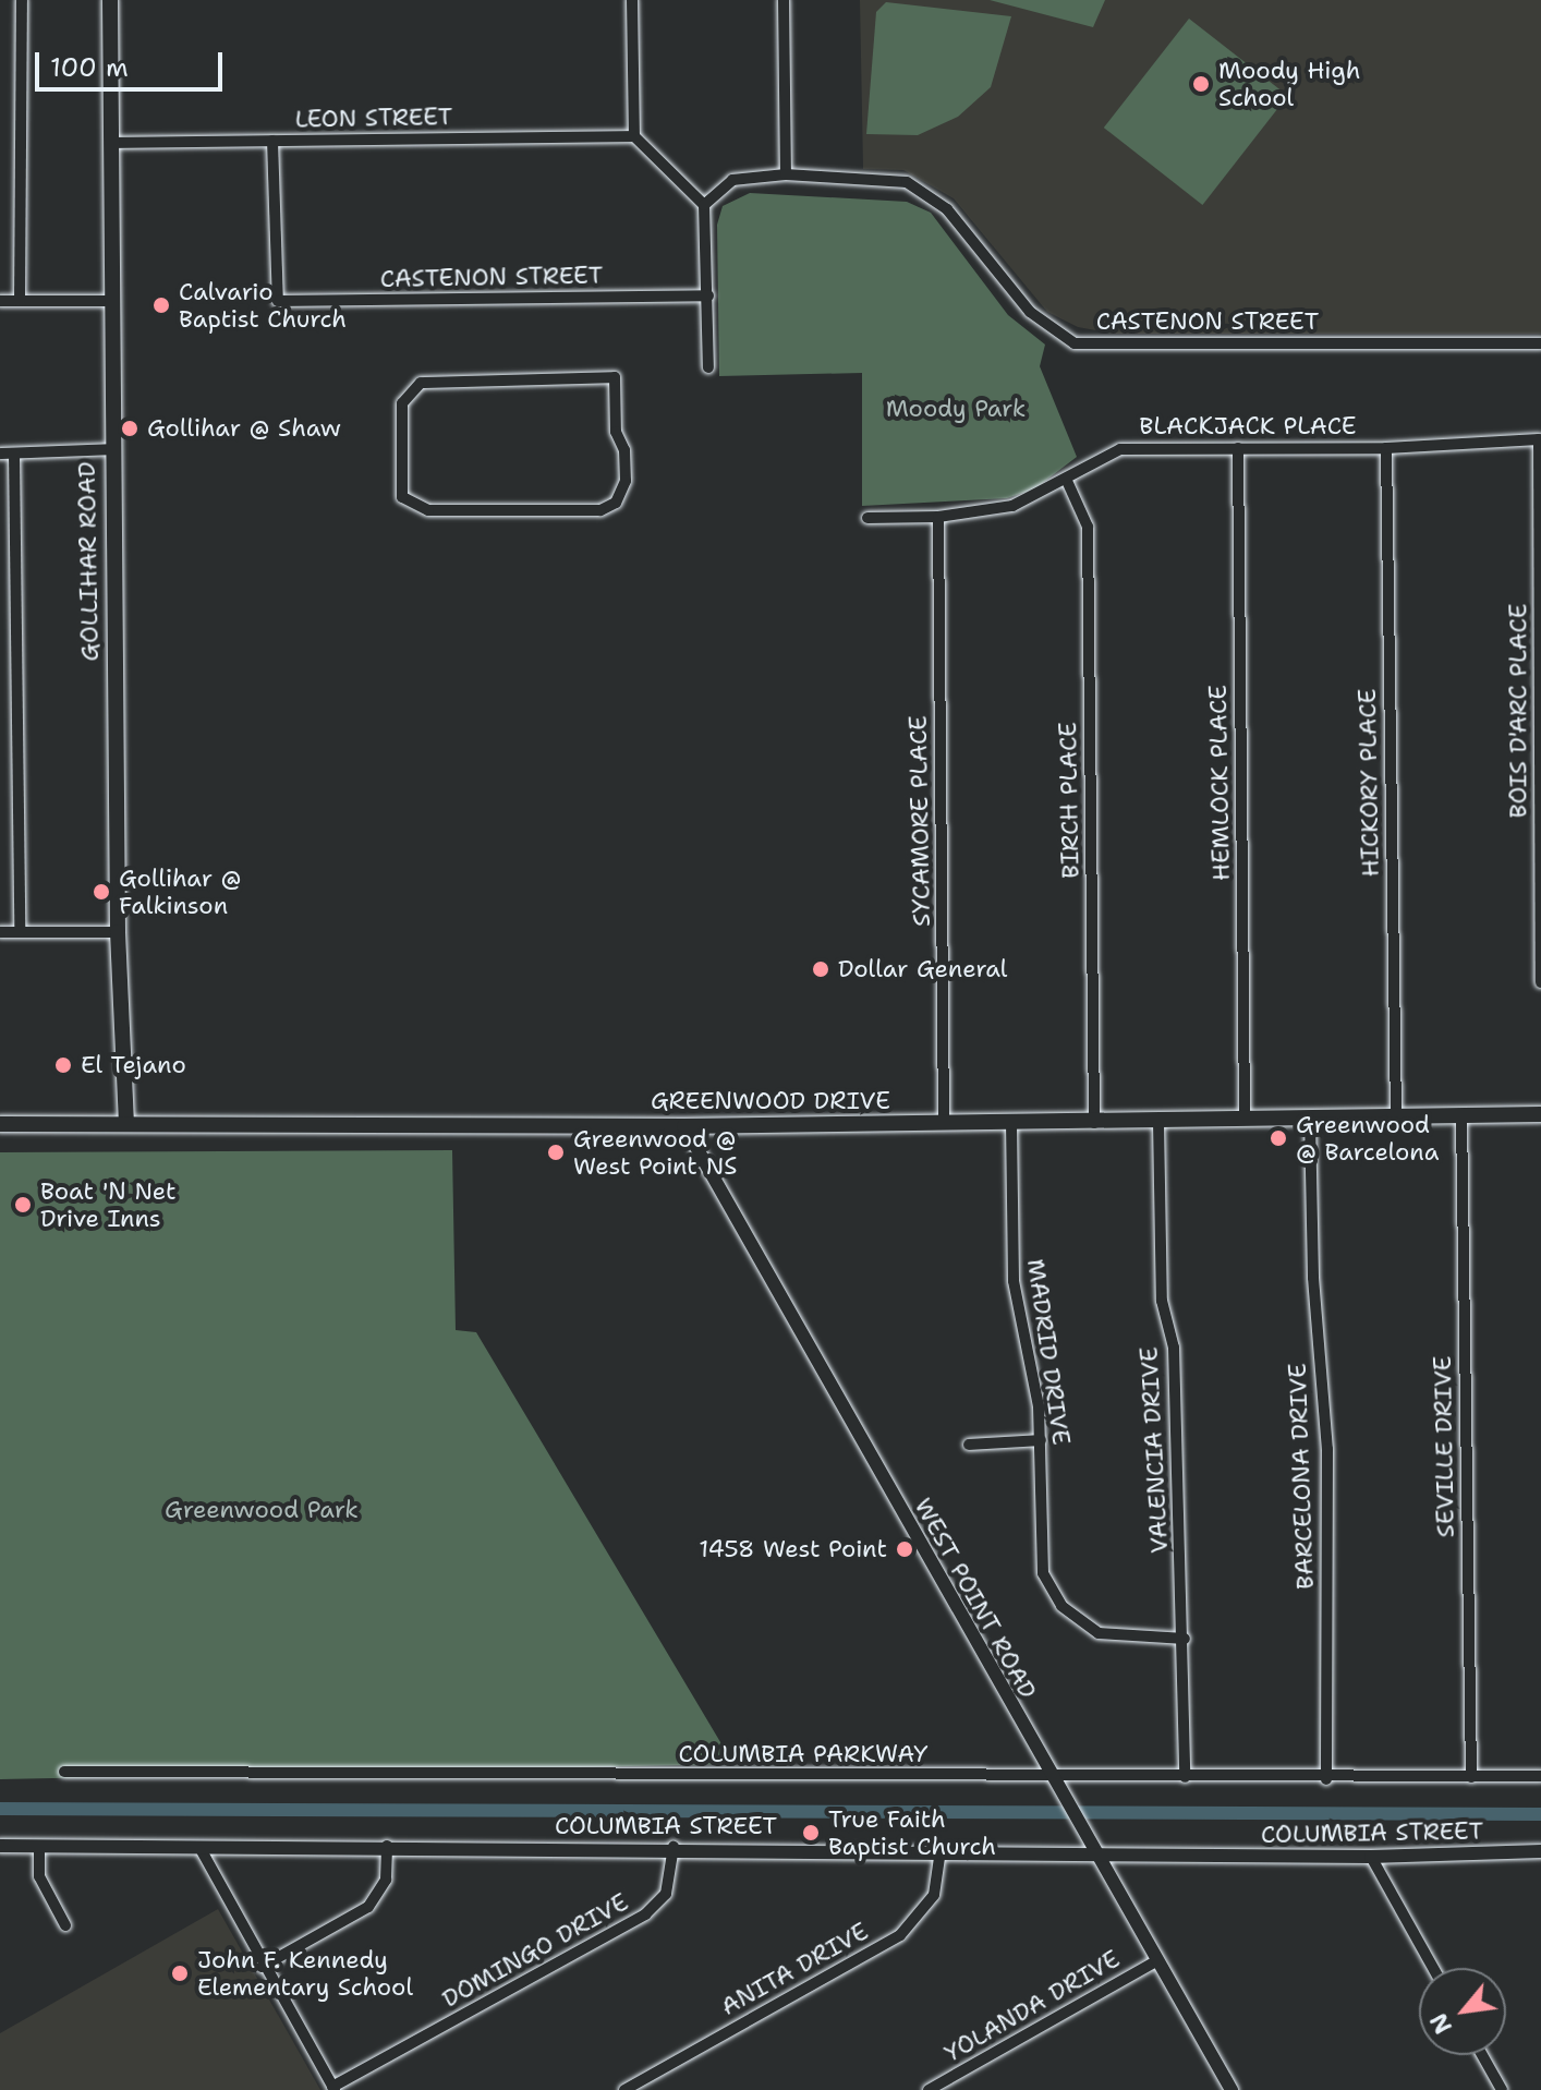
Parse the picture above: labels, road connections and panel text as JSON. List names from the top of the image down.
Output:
{
  "streets": {
    "main road": ["GOLLIHAR ROAD", "GREENWOOD DRIVE"],
    "street": [
      "LEON STREET",
      "CASTENON STREET",
      "BLACKJACK PLACE",
      "BOIS D'ARC PLACE",
      "HEMLOCK PLACE",
      "HICKORY PLACE",
      "BIRCH PLACE",
      "SYCAMORE PLACE",
      "MADRID DRIVE",
      "SEVILLE DRIVE",
      "VALENCIA DRIVE",
      "BARCELONA DRIVE",
      "WEST POINT ROAD",
      "COLUMBIA PARKWAY",
      "COLUMBIA STREET",
      "DOMINGO DRIVE",
      "ANITA DRIVE",
      "YOLANDA DRIVE"
    ]
  },
  "crossings": [
    ["LEON STREET", "CASTENON STREET"],
    ["LEON STREET", "GOLLIHAR ROAD"],
    ["BLACKJACK PLACE", "BOIS D'ARC PLACE"],
    ["BLACKJACK PLACE", "HEMLOCK PLACE"],
    ["BLACKJACK PLACE", "HICKORY PLACE"],
    ["BLACKJACK PLACE", "BIRCH PLACE"],
    ["BLACKJACK PLACE", "SYCAMORE PLACE"],
    ["GOLLIHAR ROAD", "GREENWOOD DRIVE"],
    ["HEMLOCK PLACE", "GREENWOOD DRIVE"],
    ["HICKORY PLACE", "GREENWOOD DRIVE"],
    ["BIRCH PLACE", "GREENWOOD DRIVE"],
    ["SYCAMORE PLACE", "GREENWOOD DRIVE"],
    ["GREENWOOD DRIVE", "MADRID DRIVE"],
    ["GREENWOOD DRIVE", "SEVILLE DRIVE"],
    ["GREENWOOD DRIVE", "VALENCIA DRIVE"],
    ["GREENWOOD DRIVE", "BARCELONA DRIVE"],
    ["GREENWOOD DRIVE", "WEST POINT ROAD"],
    ["MADRID DRIVE", "VALENCIA DRIVE"],
    ["SEVILLE DRIVE", "COLUMBIA PARKWAY"],
    ["VALENCIA DRIVE", "COLUMBIA PARKWAY"],
    ["BARCELONA DRIVE", "COLUMBIA PARKWAY"],
    ["WEST POINT ROAD", "COLUMBIA PARKWAY"],
    ["WEST POINT ROAD", "COLUMBIA STREET"],
    ["WEST POINT ROAD", "YOLANDA DRIVE"],
    ["COLUMBIA STREET", "DOMINGO DRIVE"],
    ["COLUMBIA STREET", "ANITA DRIVE"]
  ],
  "parks": ["Moody Park", "Greenwood Park"],
  "places": [
    "Moody High School",
    "Calvario Baptist Church",
    "Gollihar @ Shaw",
    "Gollihar @ Falkinson",
    "Dollar General",
    "El Tejano",
    "Greenwood @ Barcelona",
    "Greenwood @ West Point NS",
    "Boat 'N Net Drive Inns",
    "1458 West Point",
    "True Faith Baptist Church",
    "John F. Kennedy Elementary School"
  ],
  "scale_bar": "100 m",
  "north": "bottom left"
}
